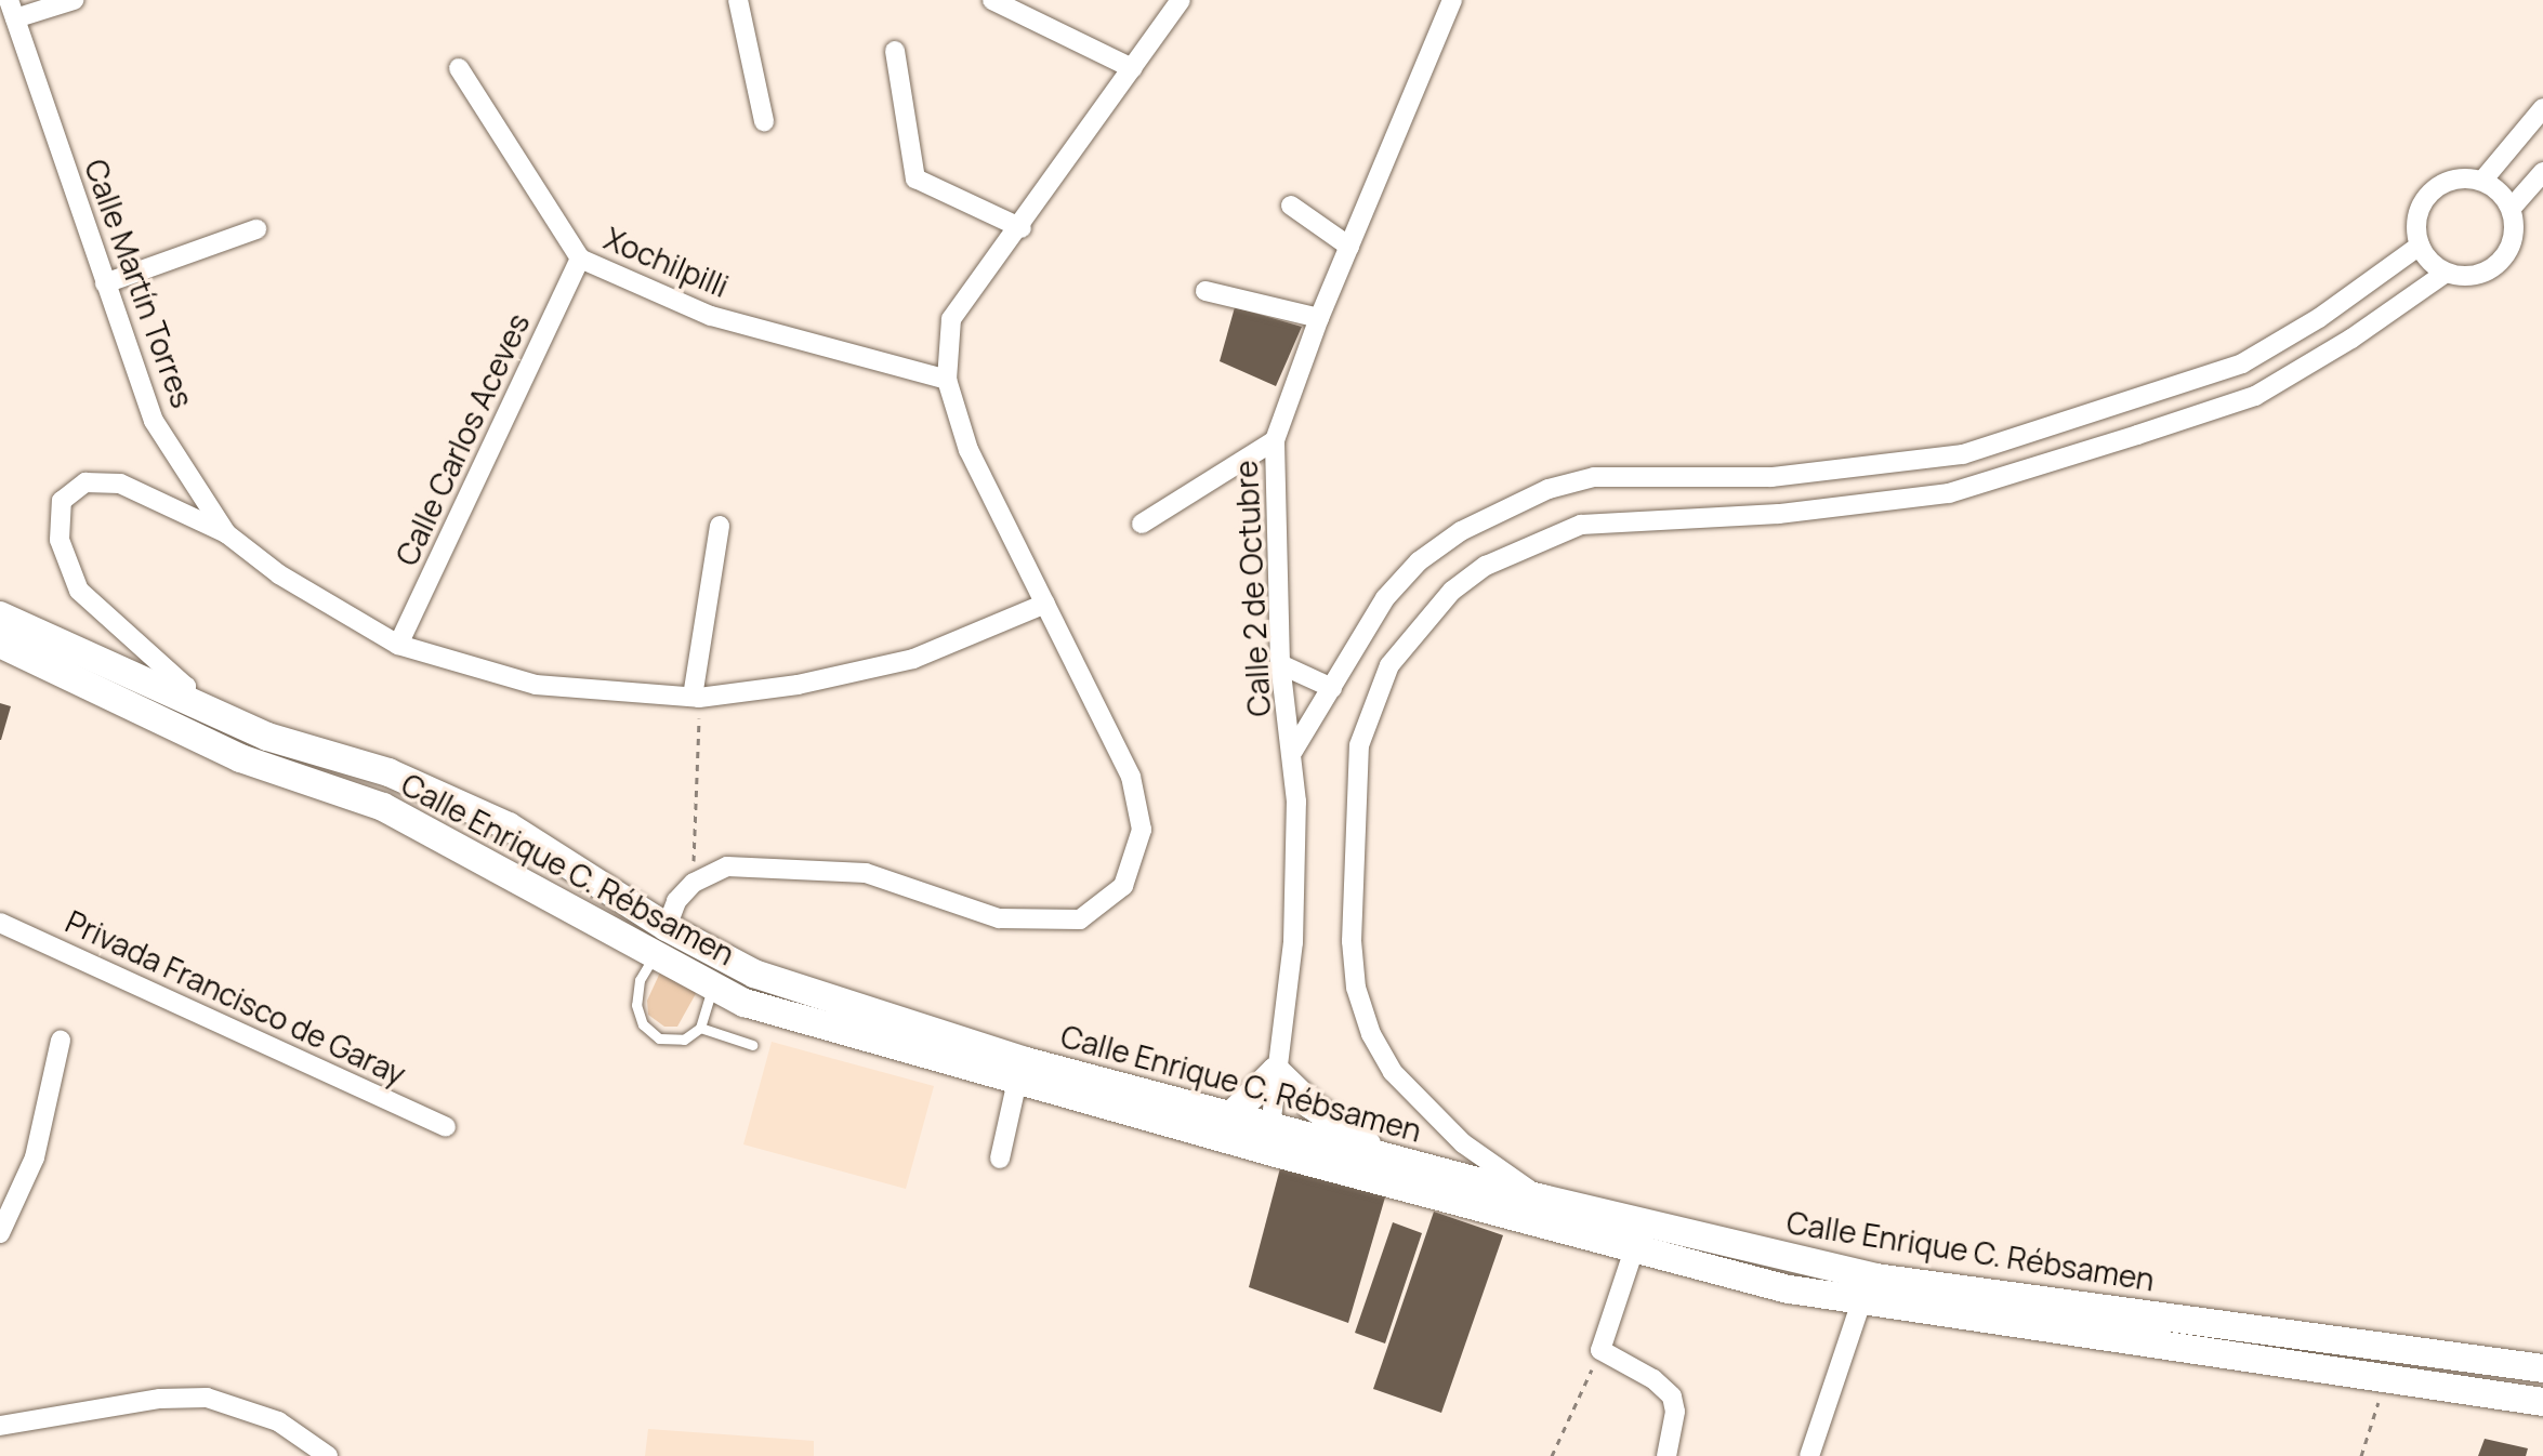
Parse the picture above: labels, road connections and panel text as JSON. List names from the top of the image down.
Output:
{
  "streets": {
    "main road": ["Calle Enrique C. Rébsamen"],
    "street": [
      "Xochilpilli",
      "Calle Martín Torres",
      "Calle Carlos Aceves",
      "Calle 2 de Octubre",
      "Privada Francisco de Garay"
    ]
  },
  "crossings": [
    ["Xochilpilli", "Calle Carlos Aceves"],
    ["Calle Martín Torres", "Calle Carlos Aceves"],
    ["Calle 2 de Octubre", "Calle Enrique C. Rébsamen"]
  ]
}
